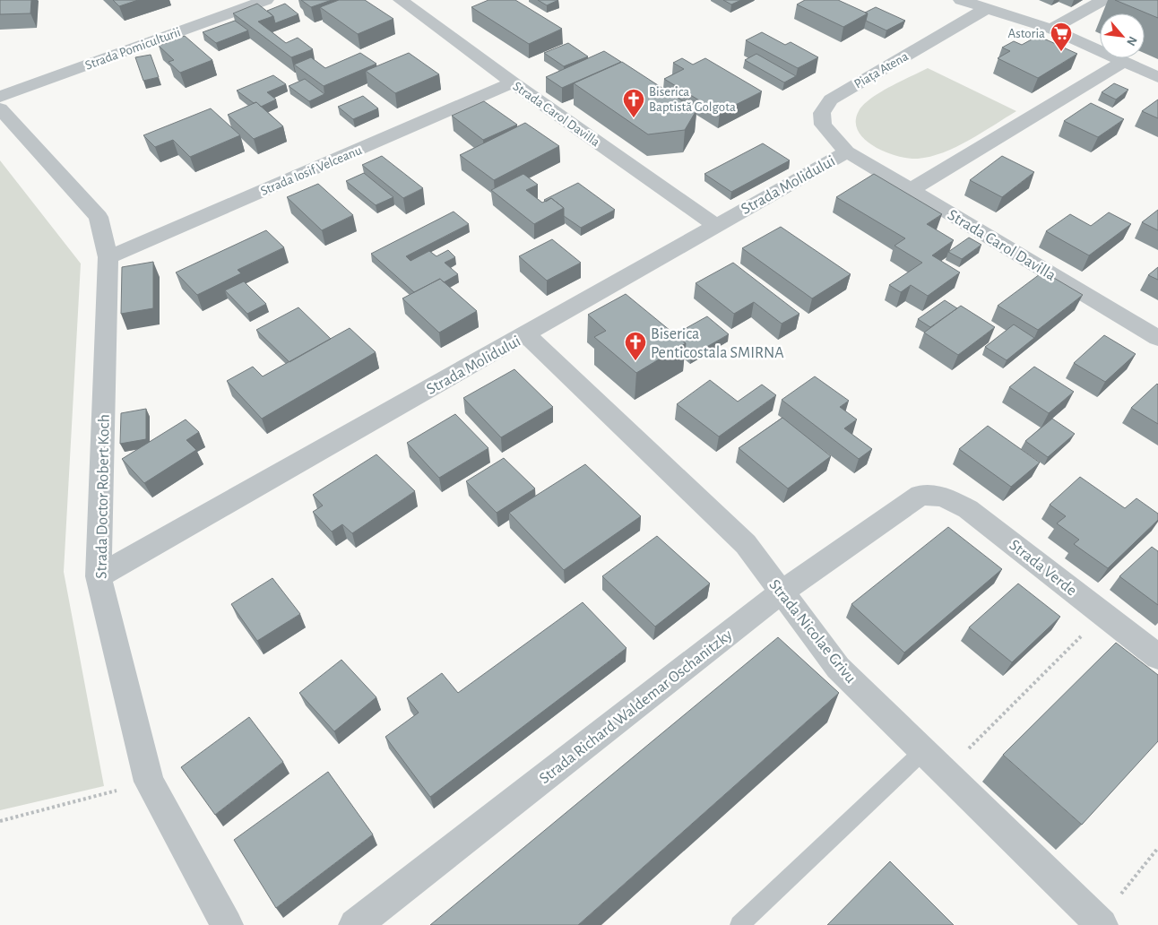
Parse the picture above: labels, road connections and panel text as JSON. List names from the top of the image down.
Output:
{
  "streets": {
    "street": [
      "Strada Pomiculturii",
      "Piața Atena",
      "Strada Carol Davilla",
      "Strada Iosif Velceanu",
      "Strada Molidului",
      "Strada Doctor Robert Koch",
      "Strada Verde",
      "Strada Nicolae Grivu",
      "Strada Richard Waldemar Oschanitzky"
    ]
  },
  "crossings": [
    ["Piața Atena", "Strada Carol Davilla"],
    ["Piața Atena", "Strada Molidului"],
    ["Strada Carol Davilla", "Strada Iosif Velceanu"],
    ["Strada Carol Davilla", "Strada Molidului"],
    ["Strada Iosif Velceanu", "Strada Doctor Robert Koch"],
    ["Strada Molidului", "Strada Doctor Robert Koch"],
    ["Strada Molidului", "Strada Nicolae Grivu"],
    ["Strada Verde", "Strada Richard Waldemar Oschanitzky"],
    ["Strada Nicolae Grivu", "Strada Richard Waldemar Oschanitzky"]
  ],
  "places": {
    "supermarket": ["Astoria"],
    "church": ["Biserica Baptistă Golgota", "Biserica Penticostala SMIRNA"]
  },
  "north": "bottom right"
}
